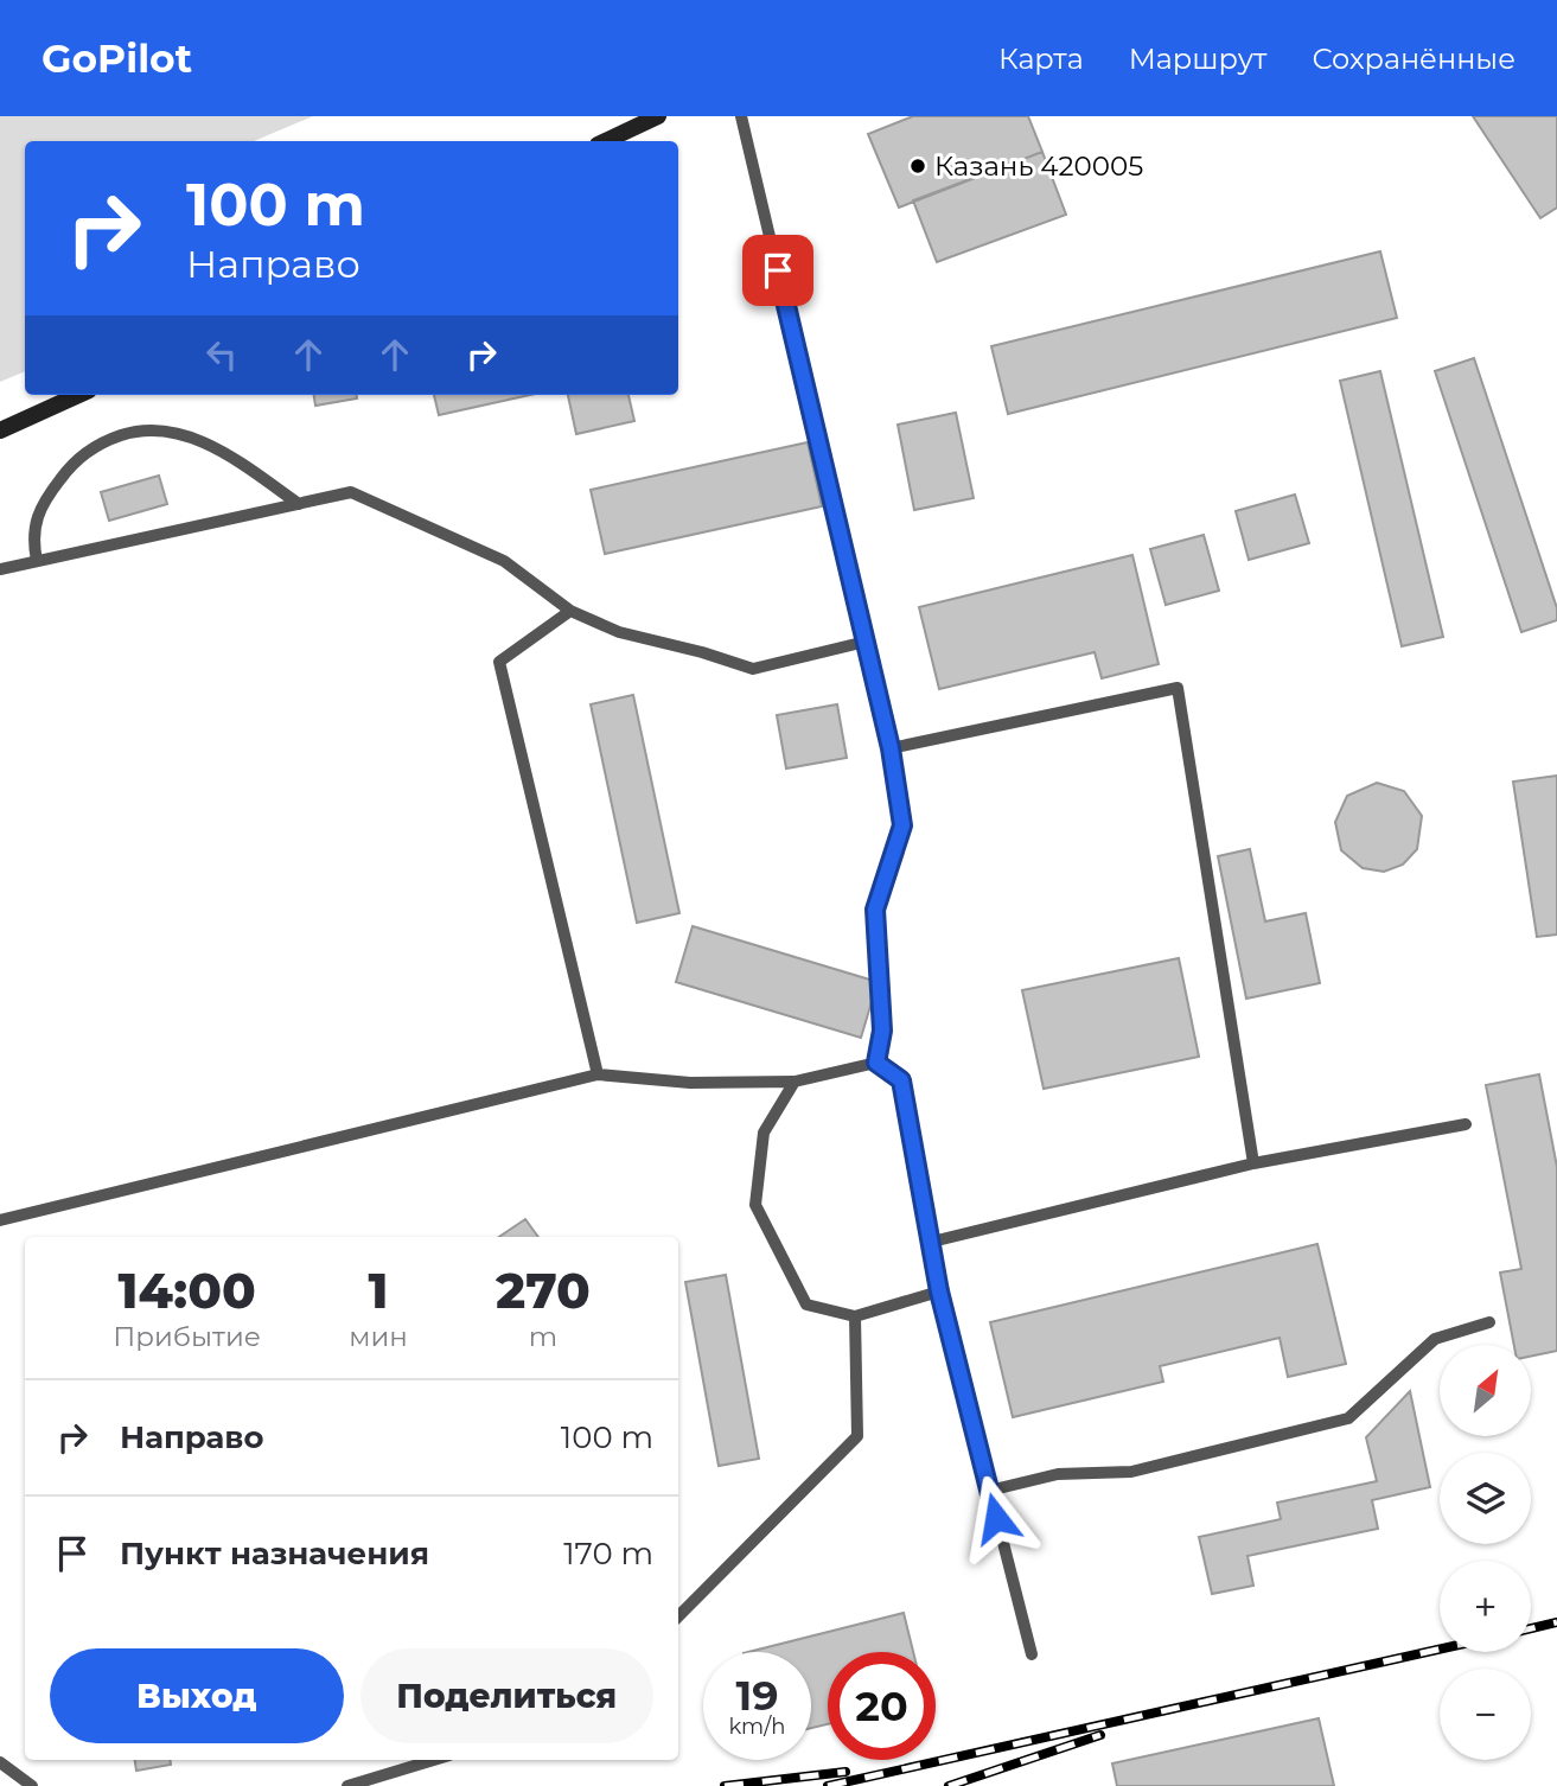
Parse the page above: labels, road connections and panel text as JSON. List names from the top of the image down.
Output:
{
  "places": ["Казань 420005"],
  "north": "top right",
  "page": {
    "header": "GoPilot",
    "nav": ["Карта", "Маршрут", "Сохранённые"],
    "turn": ["100 m", "Направо"],
    "eta": [
      "14:00",
      "Прибытие",
      "1",
      "мин",
      "270",
      "m"
    ],
    "map_buttons": ["+", "−"],
    "list": [
      {
        "name": "Направо",
        "value": "100 m"
      },
      {
        "name": "Пункт назначения",
        "value": "170 m"
      }
    ],
    "buttons": ["Выход", "Поделиться"],
    "speed": "19 km/h",
    "limit": "20"
  }
}
